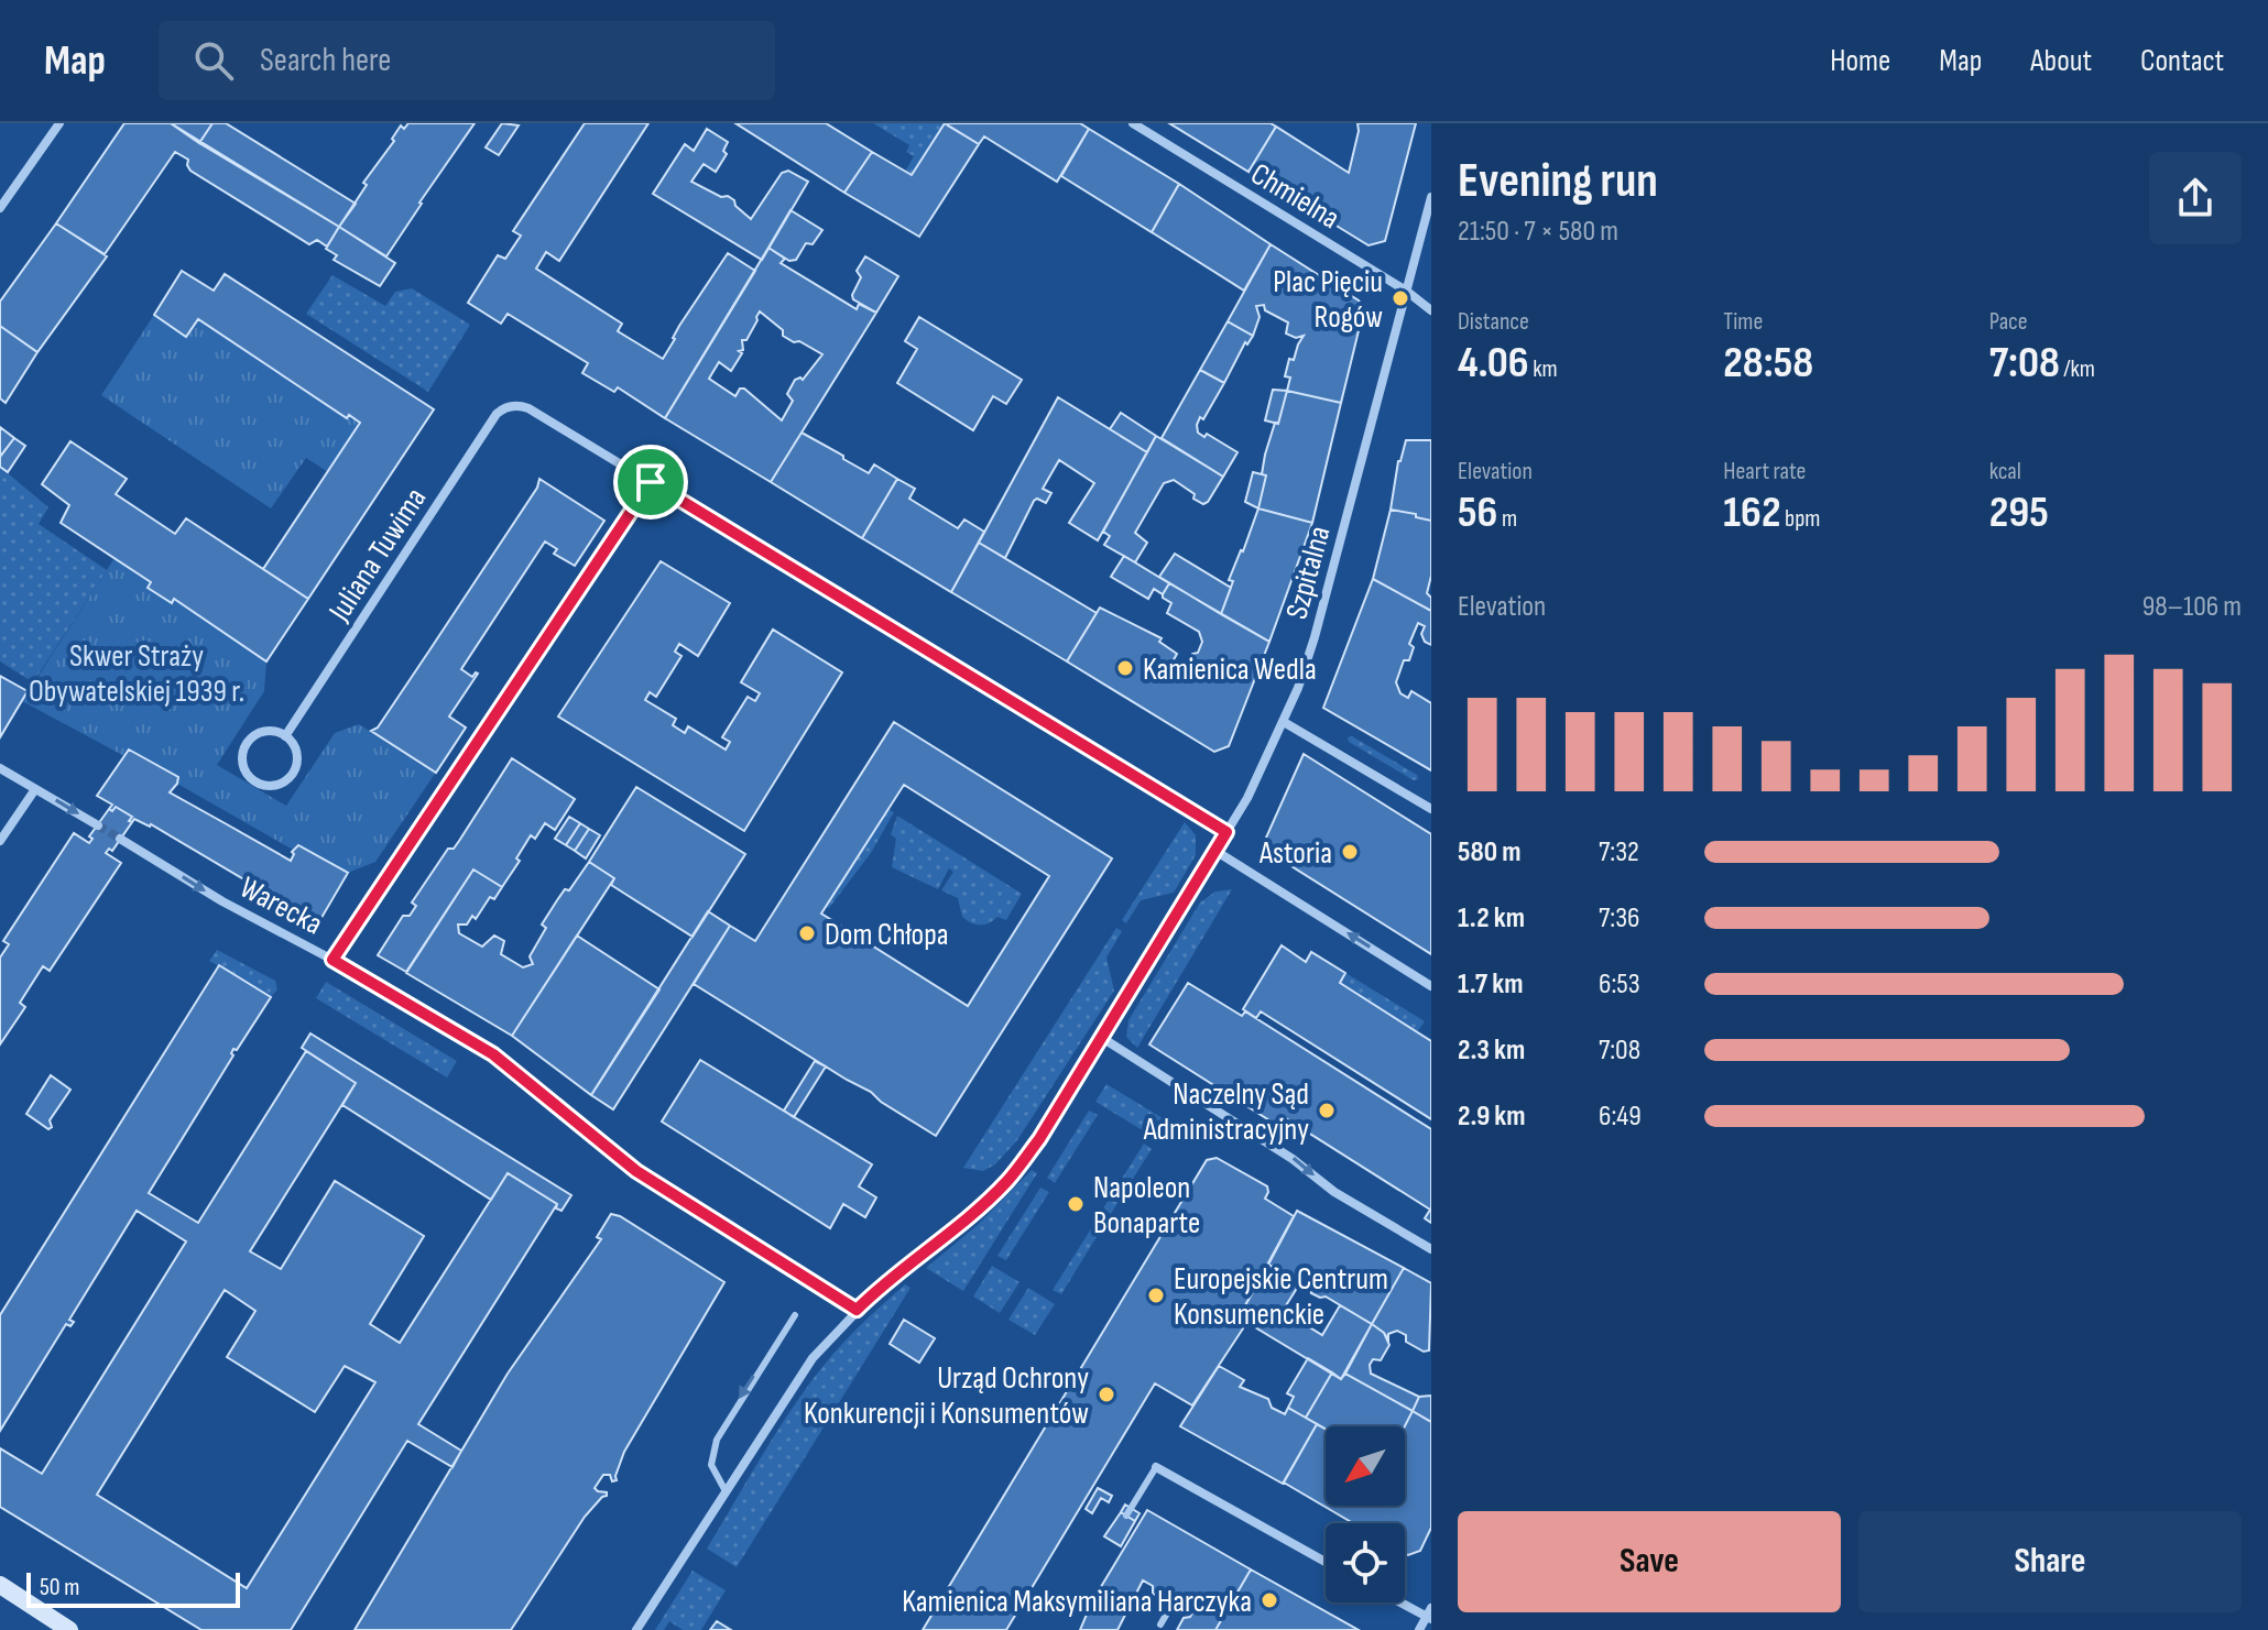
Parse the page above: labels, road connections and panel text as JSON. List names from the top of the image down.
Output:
{
  "streets": {
    "street": [
      "Chmielna",
      "Juliana Tuwima",
      "Szpitalna",
      "Warecka"
    ]
  },
  "crossings": [
    ["Chmielna", "Szpitalna"],
    ["Szpitalna", "Warecka"]
  ],
  "parks": ["Skwer Straży Obywatelskiej 1939 r."],
  "places": [
    "Plac Pięciu Rogów",
    "Kamienica Wedla",
    "Astoria",
    "Dom Chłopa",
    "Naczelny Sąd Administracyjny",
    "Napoleon Bonaparte",
    "Europejskie Centrum Konsumenckie",
    "Urząd Ochrony Konkurencji i Konsumentów",
    "Kamienica Maksymiliana Harczyka"
  ],
  "scale_bar": "50 m",
  "north": "bottom left",
  "page": {
    "header": "Map",
    "search": "Search here",
    "nav": [
      "Home",
      "Map",
      "About",
      "Contact"
    ],
    "heading": ["Evening run", "21:50 · 7 × 580 m"],
    "stats": [
      ["Distance", "4.06 km"],
      ["Time", "28:58"],
      ["Pace", "7:08 /km"],
      ["Elevation", "56 m"],
      ["Heart rate", "162 bpm"],
      ["kcal", "295"]
    ],
    "chart": ["Elevation", "98–106 m"],
    "list": [
      {
        "name": "580 m",
        "note": "7:32"
      },
      {
        "name": "1.2 km",
        "note": "7:36"
      },
      {
        "name": "1.7 km",
        "note": "6:53"
      },
      {
        "name": "2.3 km",
        "note": "7:08"
      },
      {
        "name": "2.9 km",
        "note": "6:49"
      }
    ],
    "buttons": ["Save", "Share"],
    "scale": "50 m"
  }
}
